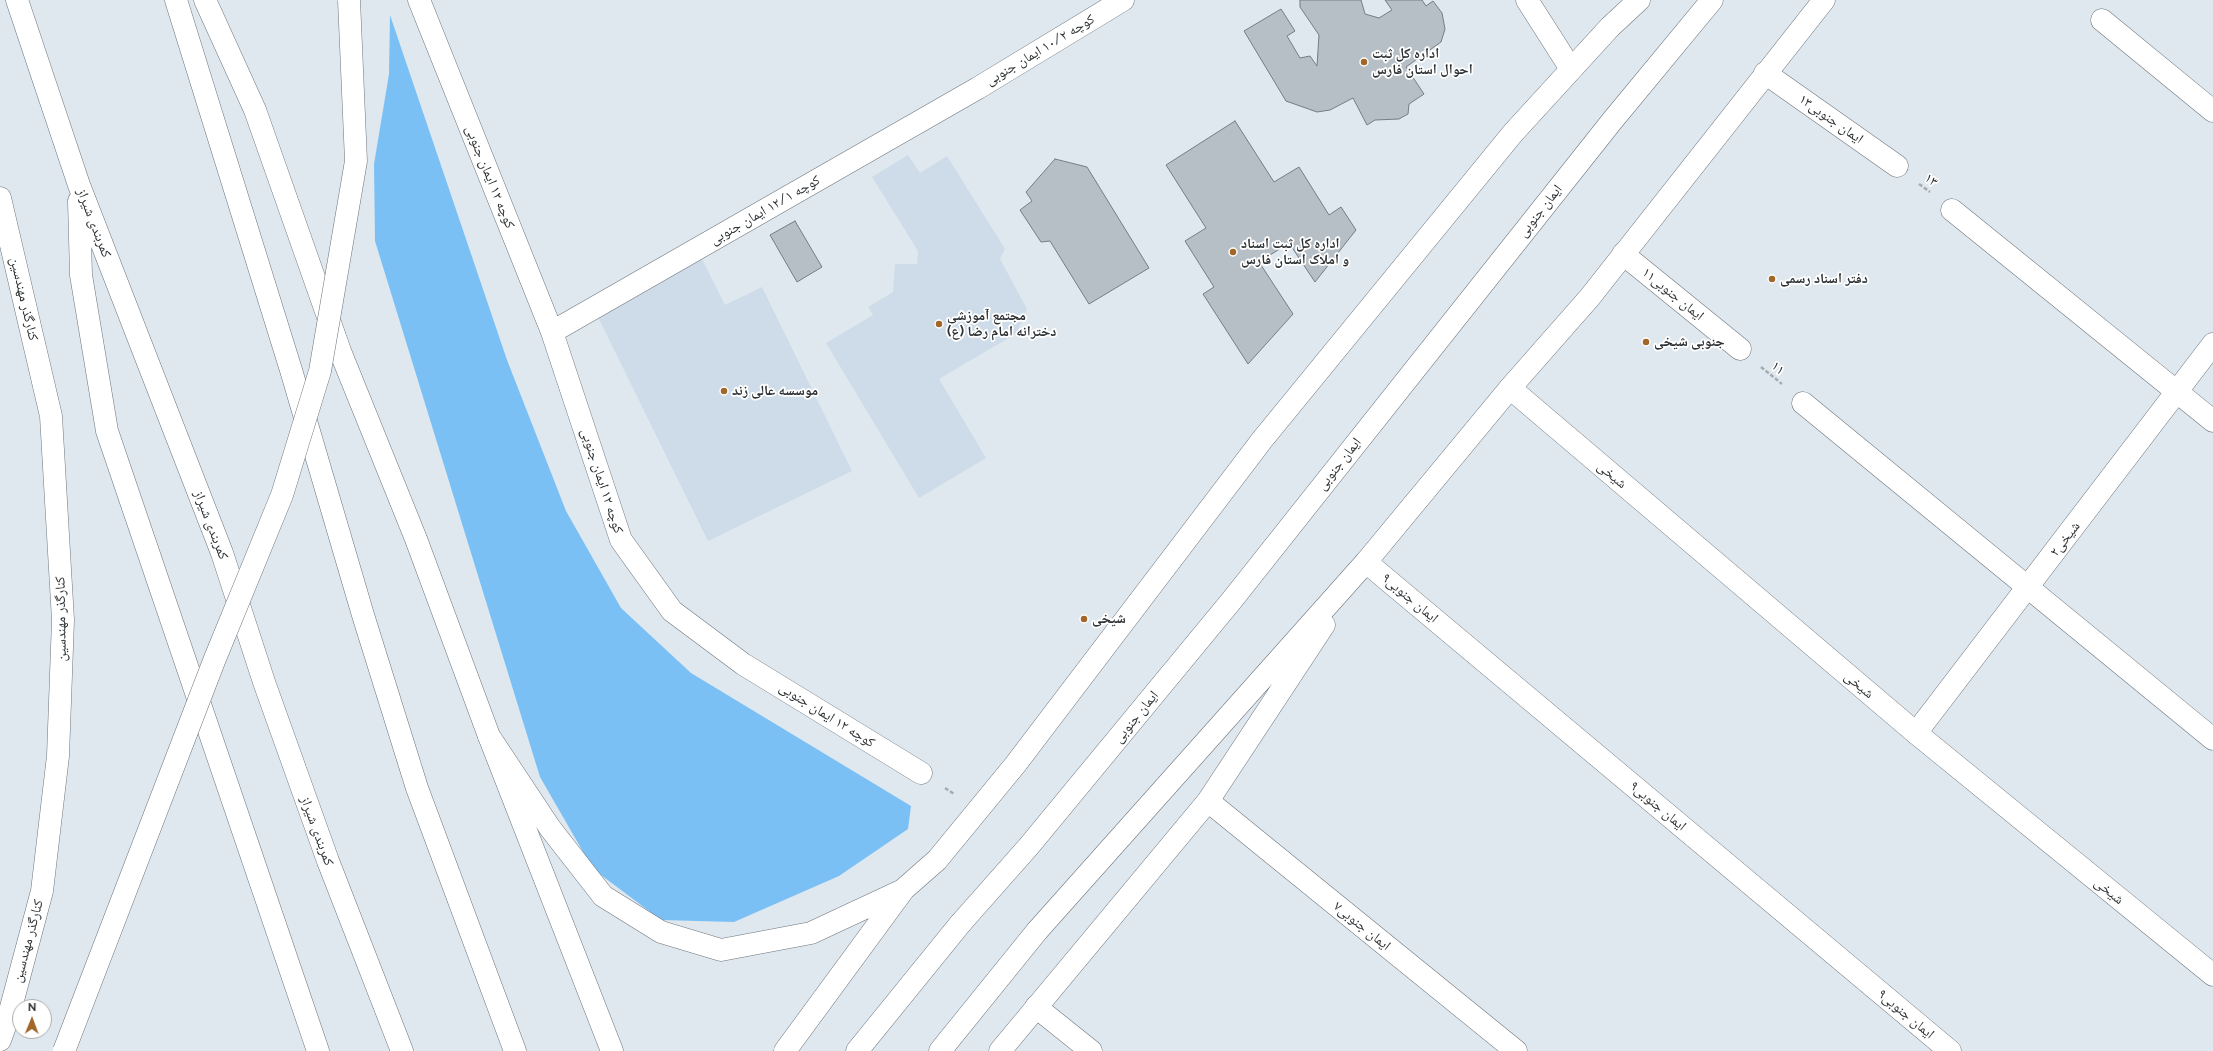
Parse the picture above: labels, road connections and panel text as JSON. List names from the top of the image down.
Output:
{
  "streets": {
    "main road": [
      "کوچه ۱۰/۲ ایمان جنوبی",
      "ایمان جنوبی۱۳",
      "کوچه ۱۲ ایمان جنوبی",
      "کوچه ۱۲/۱ ایمان جنوبی",
      "ایمان جنوبی",
      "کمربندی شیراز",
      "ایمان جنوبی۱۱",
      "کنارگذر مهندسین",
      "شیخی",
      "شیخی۲",
      "ایمان جنوبی۹",
      "ایمان جنوبی۷"
    ],
    "path": ["۱۳", "۱۱"]
  },
  "crossings": [
    ["کوچه ۱۰/۲ ایمان جنوبی", "کوچه ۱۲/۱ ایمان جنوبی"],
    ["ایمان جنوبی۱۳", "۱۳"],
    ["کوچه ۱۲ ایمان جنوبی", "کوچه ۱۲/۱ ایمان جنوبی"],
    ["ایمان جنوبی۱۱", "۱۱"],
    ["شیخی", "شیخی۲"]
  ],
  "places": [
    "اداره کل ثبت احوال استان فارس",
    "اداره کل ثبت اسناد و املاک استان فارس",
    "دفتر اسناد رسمی",
    "مجتمع آموزشی دخترانه امام رضا (ع)",
    "جنوبی شیخی",
    "موسسه عالی زند",
    "شیخی"
  ],
  "north": "top"
}
